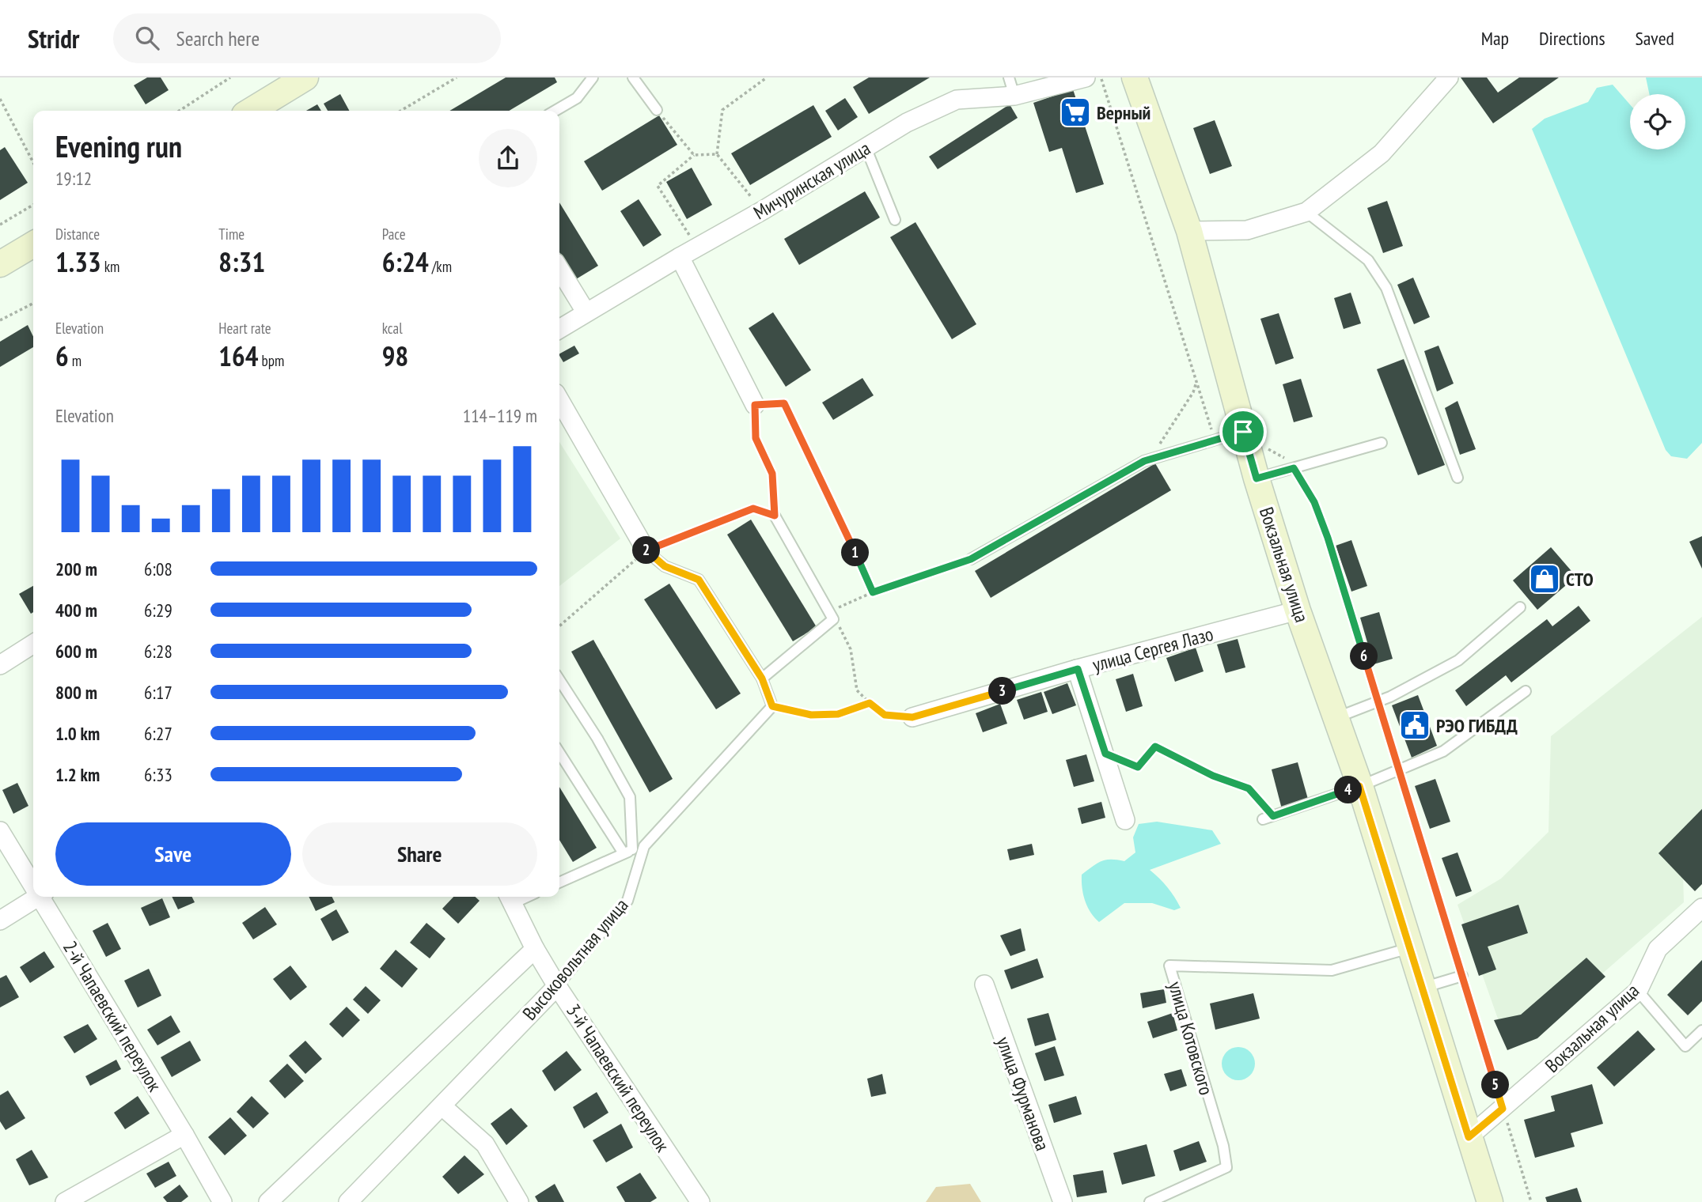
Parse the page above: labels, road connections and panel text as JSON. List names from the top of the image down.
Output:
{
  "streets": {
    "main road": ["Вокзальная улица"],
    "street": [
      "Мичуринская улица",
      "улица Сергея Лазо",
      "Высоковольтная улица",
      "2-й Чапаевский переулок",
      "3-й Чапаевский переулок",
      "улица Фурманова"
    ],
    "lane": ["улица Котовского"]
  },
  "crossings": [
    ["Вокзальная улица", "улица Сергея Лазо"],
    ["Вокзальная улица", "улица Котовского"],
    ["Высоковольтная улица", "3-й Чапаевский переулок"]
  ],
  "places": {
    "supermarket": ["Верный"],
    "shop": ["СТО"],
    "public building": ["РЭО ГИБДД"]
  },
  "page": {
    "header": "Stridr",
    "search": "Search here",
    "nav": ["Map", "Directions", "Saved"],
    "heading": ["Evening run", "19:12"],
    "stats": [
      ["Distance", "1.33 km"],
      ["Time", "8:31"],
      ["Pace", "6:24 /km"],
      ["Elevation", "6 m"],
      ["Heart rate", "164 bpm"],
      ["kcal", "98"]
    ],
    "chart": ["Elevation", "114–119 m"],
    "pins": [
      "2",
      "1",
      "6",
      "3",
      "4",
      "5"
    ],
    "list": [
      {
        "name": "200 m",
        "note": "6:08"
      },
      {
        "name": "400 m",
        "note": "6:29"
      },
      {
        "name": "600 m",
        "note": "6:28"
      },
      {
        "name": "800 m",
        "note": "6:17"
      },
      {
        "name": "1.0 km",
        "note": "6:27"
      },
      {
        "name": "1.2 km",
        "note": "6:33"
      }
    ],
    "buttons": ["Save", "Share"]
  }
}
